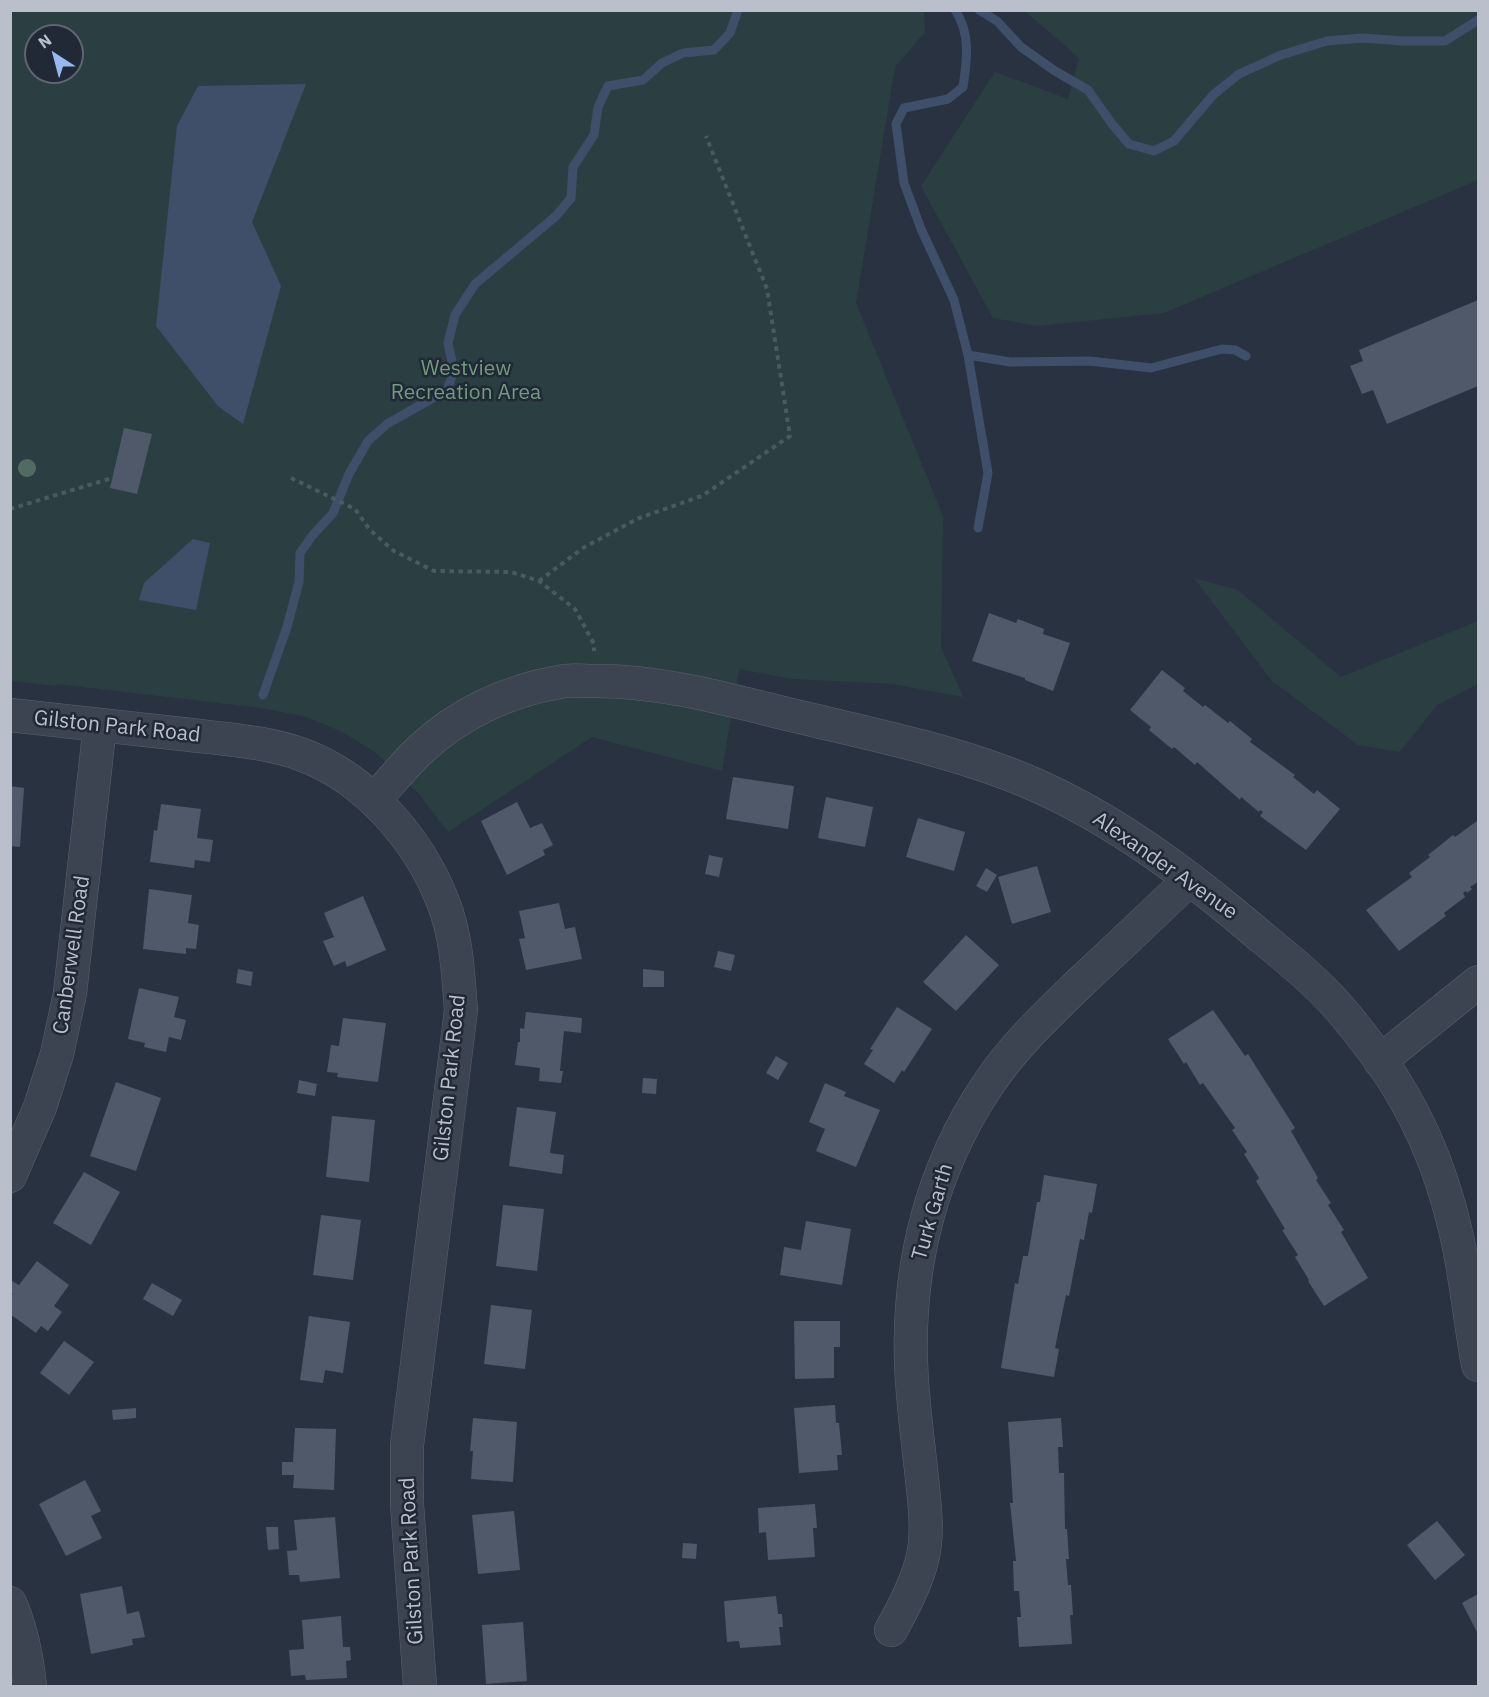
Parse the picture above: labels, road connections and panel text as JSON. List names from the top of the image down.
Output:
{
  "streets": {
    "street": [
      "Gilston Park Road",
      "Alexander Avenue",
      "Canberwell Road",
      "Turk Garth"
    ]
  },
  "crossings": [
    ["Gilston Park Road", "Alexander Avenue"],
    ["Gilston Park Road", "Canberwell Road"],
    ["Alexander Avenue", "Turk Garth"]
  ],
  "parks": ["Westview Recreation Area"],
  "north": "top left"
}
